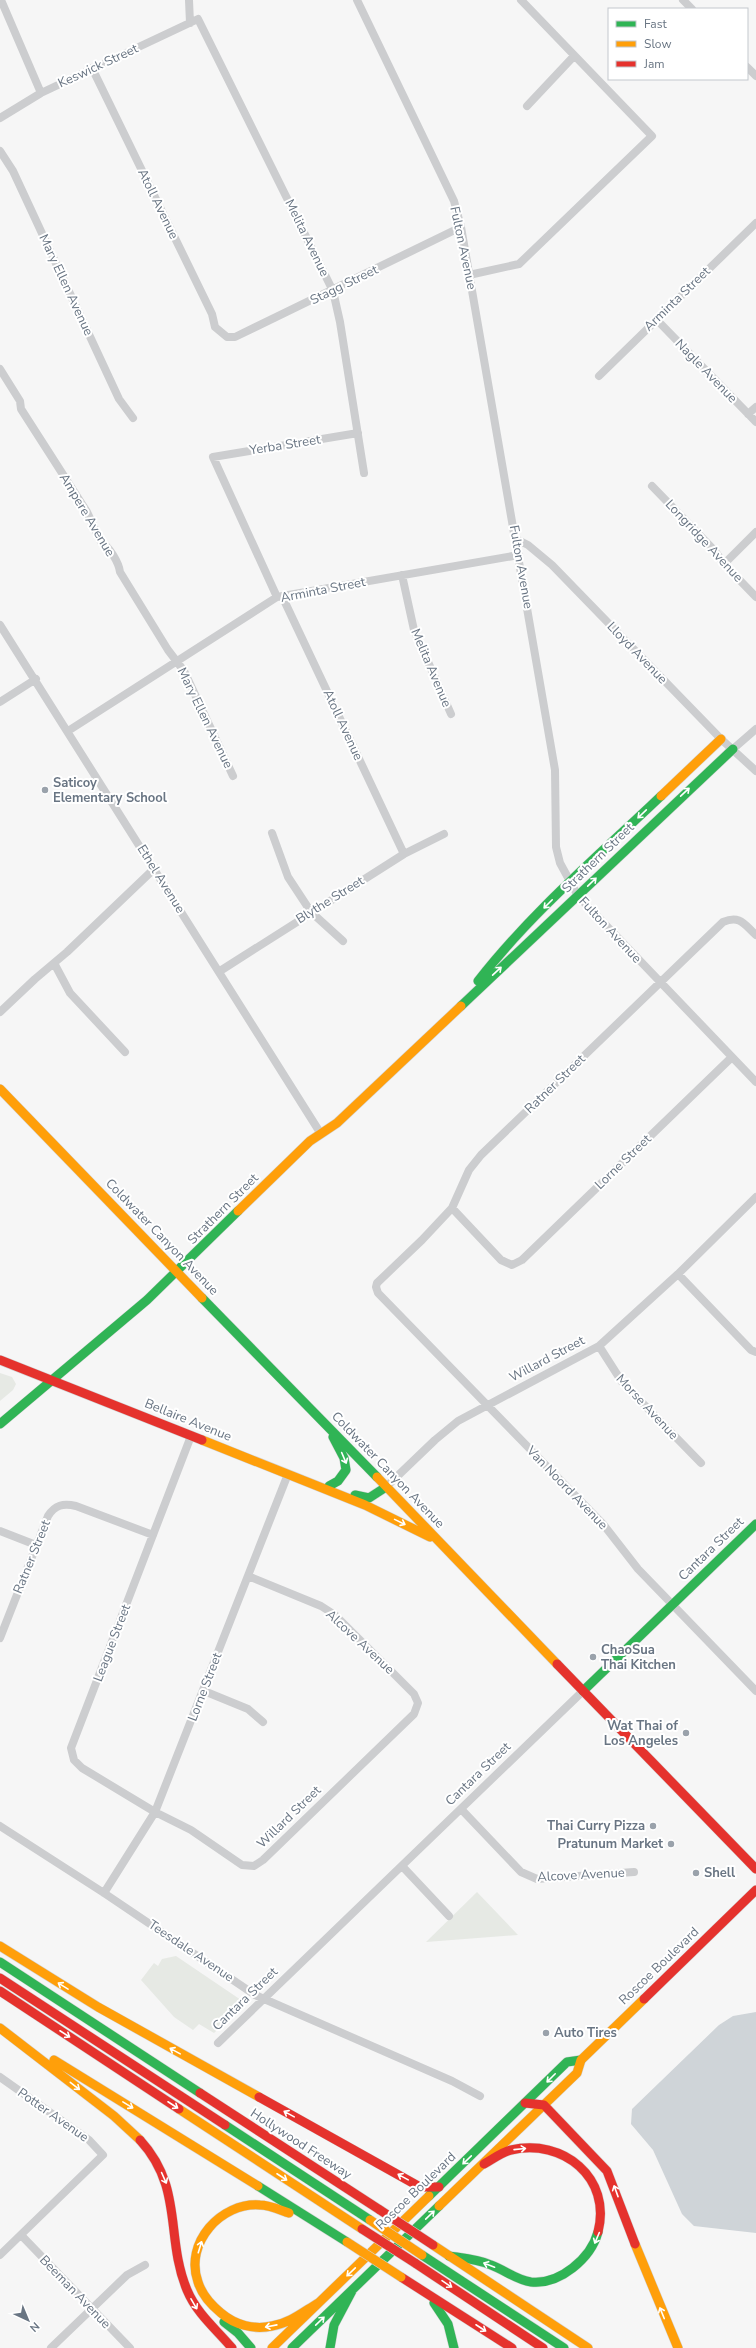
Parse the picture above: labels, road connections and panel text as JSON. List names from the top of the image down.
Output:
{
  "streets": {
    "main road": [
      "Strathern Street",
      "Coldwater Canyon Avenue",
      "Willard Street",
      "Bellaire Avenue",
      "Cantara Street",
      "Roscoe Boulevard",
      "Hollywood Freeway"
    ],
    "street": [
      "Keswick Street",
      "Atoll Avenue",
      "Melita Avenue",
      "Fulton Avenue",
      "Mary Ellen Avenue",
      "Stagg Street",
      "Arminta Street",
      "Nagle Avenue",
      "Yerba Street",
      "Ampere Avenue",
      "Longridge Avenue",
      "Lloyd Avenue",
      "Ethel Avenue",
      "Blythe Street",
      "Ratner Street",
      "Lorne Street",
      "Morse Avenue",
      "Van Noord Avenue",
      "Alcove Avenue",
      "League Street",
      "Teesdale Avenue",
      "Potter Avenue",
      "Beeman Avenue"
    ]
  },
  "crossings": [
    ["Keswick Street", "Atoll Avenue"],
    ["Keswick Street", "Melita Avenue"],
    ["Atoll Avenue", "Stagg Street"],
    ["Atoll Avenue", "Arminta Street"],
    ["Atoll Avenue", "Yerba Street"],
    ["Atoll Avenue", "Blythe Street"],
    ["Melita Avenue", "Stagg Street"],
    ["Melita Avenue", "Arminta Street"],
    ["Melita Avenue", "Yerba Street"],
    ["Fulton Avenue", "Stagg Street"],
    ["Fulton Avenue", "Arminta Street"],
    ["Fulton Avenue", "Lloyd Avenue"],
    ["Fulton Avenue", "Strathern Street"],
    ["Fulton Avenue", "Ratner Street"],
    ["Fulton Avenue", "Lorne Street"],
    ["Mary Ellen Avenue", "Arminta Street"],
    ["Mary Ellen Avenue", "Ampere Avenue"],
    ["Arminta Street", "Nagle Avenue"],
    ["Arminta Street", "Ampere Avenue"],
    ["Arminta Street", "Ethel Avenue"],
    ["Lloyd Avenue", "Strathern Street"],
    ["Strathern Street", "Ethel Avenue"],
    ["Strathern Street", "Coldwater Canyon Avenue"],
    ["Strathern Street", "Bellaire Avenue"],
    ["Ethel Avenue", "Blythe Street"],
    ["Ratner Street", "Lorne Street"],
    ["Ratner Street", "Van Noord Avenue"],
    ["Ratner Street", "League Street"],
    ["Lorne Street", "Willard Street"],
    ["Lorne Street", "Bellaire Avenue"],
    ["Lorne Street", "Alcove Avenue"],
    ["Lorne Street", "League Street"],
    ["Lorne Street", "Teesdale Avenue"],
    ["Coldwater Canyon Avenue", "Willard Street"],
    ["Coldwater Canyon Avenue", "Bellaire Avenue"],
    ["Coldwater Canyon Avenue", "Cantara Street"],
    ["Willard Street", "Morse Avenue"],
    ["Willard Street", "Bellaire Avenue"],
    ["Willard Street", "Van Noord Avenue"],
    ["Willard Street", "Alcove Avenue"],
    ["Willard Street", "League Street"],
    ["Bellaire Avenue", "League Street"],
    ["Van Noord Avenue", "Cantara Street"],
    ["Cantara Street", "Alcove Avenue"],
    ["Cantara Street", "Teesdale Avenue"],
    ["Potter Avenue", "Beeman Avenue"]
  ],
  "places": [
    "Saticoy Elementary School",
    "ChaoSua Thai Kitchen",
    "Wat Thai of Los Angeles",
    "Thai Curry Pizza",
    "Pratunum Market",
    "Shell",
    "Auto Tires"
  ],
  "legend": ["Fast", "Slow", "Jam"],
  "north": "bottom right"
}
